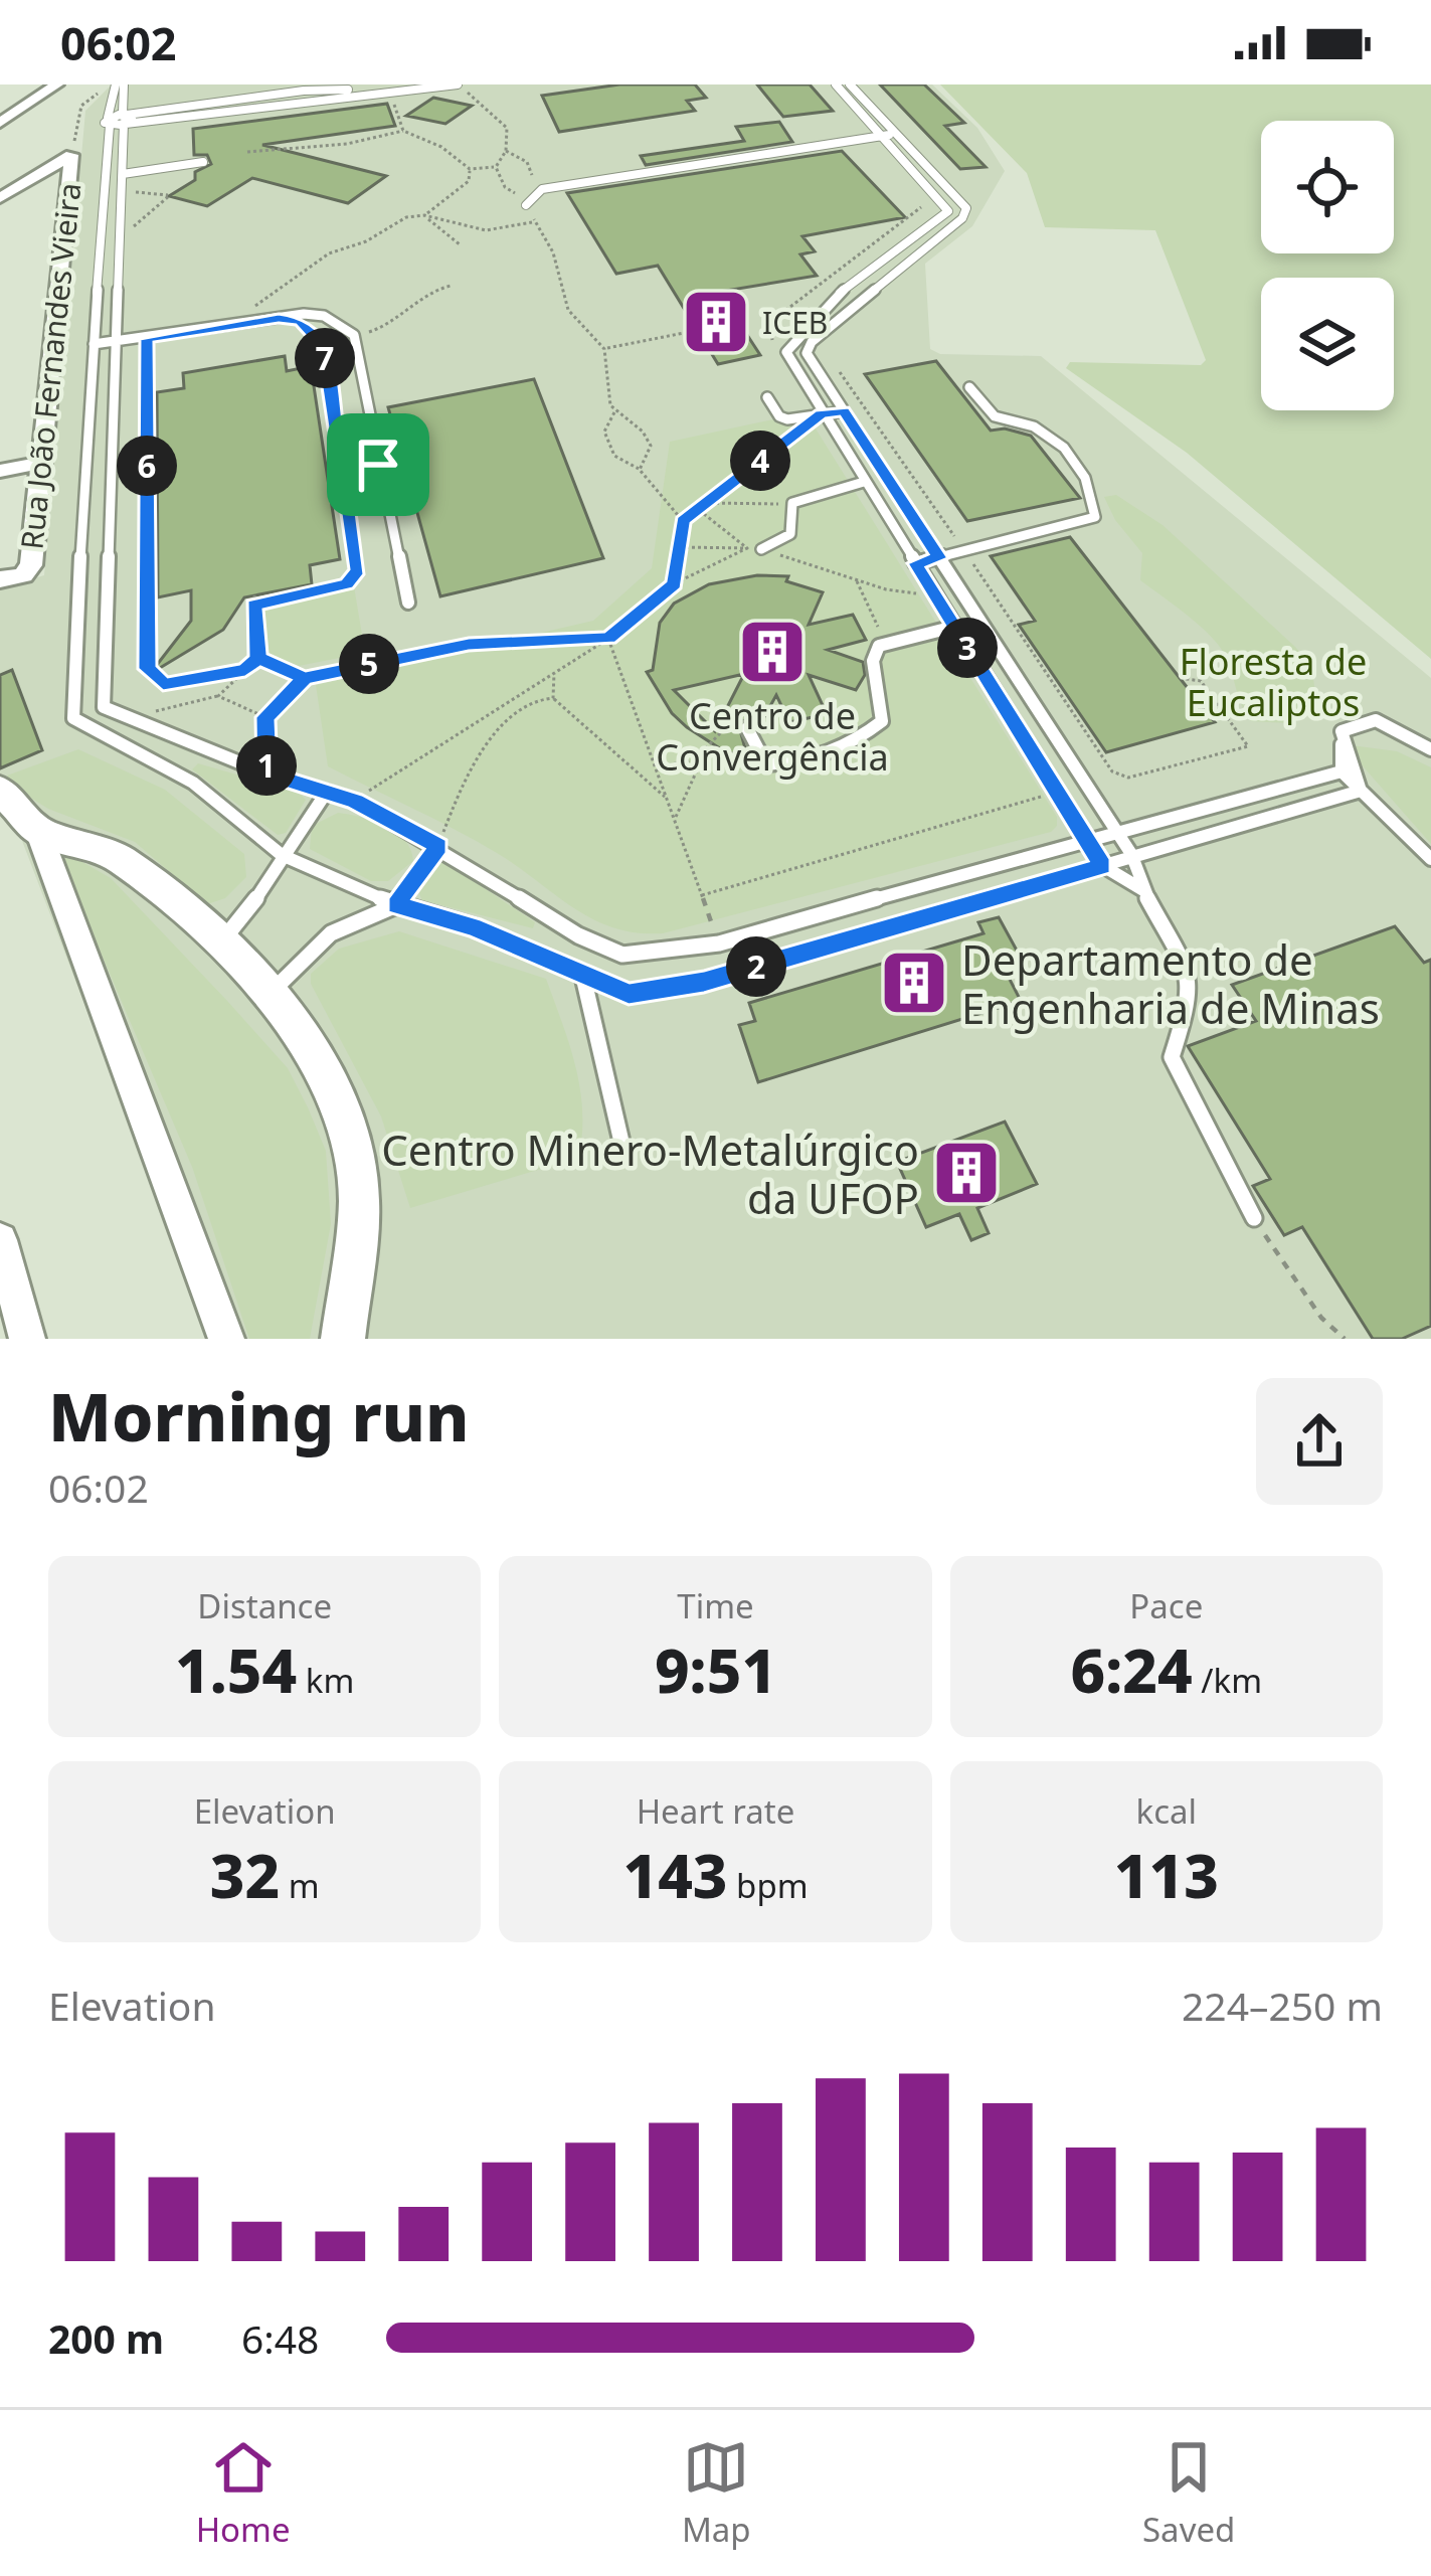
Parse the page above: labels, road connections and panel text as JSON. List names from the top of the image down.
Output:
{
  "streets": {
    "street": ["Rua João Fernandes Vieira"]
  },
  "parks": ["Floresta de Eucaliptos"],
  "places": {
    "building": [
      "ICEB",
      "Centro de Convergência",
      "Departamento de Engenharia de Minas",
      "Centro Minero-Metalúrgico da UFOP"
    ]
  },
  "page": {
    "status": "06:02",
    "pins": [
      "7",
      "4",
      "6",
      "3",
      "5",
      "1",
      "2"
    ],
    "heading": ["Morning run", "06:02"],
    "stats": [
      ["Distance", "1.54 km"],
      ["Time", "9:51"],
      ["Pace", "6:24 /km"],
      ["Elevation", "32 m"],
      ["Heart rate", "143 bpm"],
      ["kcal", "113"]
    ],
    "chart": ["Elevation", "224–250 m"],
    "list": [
      {
        "name": "200 m",
        "note": "6:48"
      }
    ],
    "tabs": ["Home", "Map", "Saved"]
  }
}
